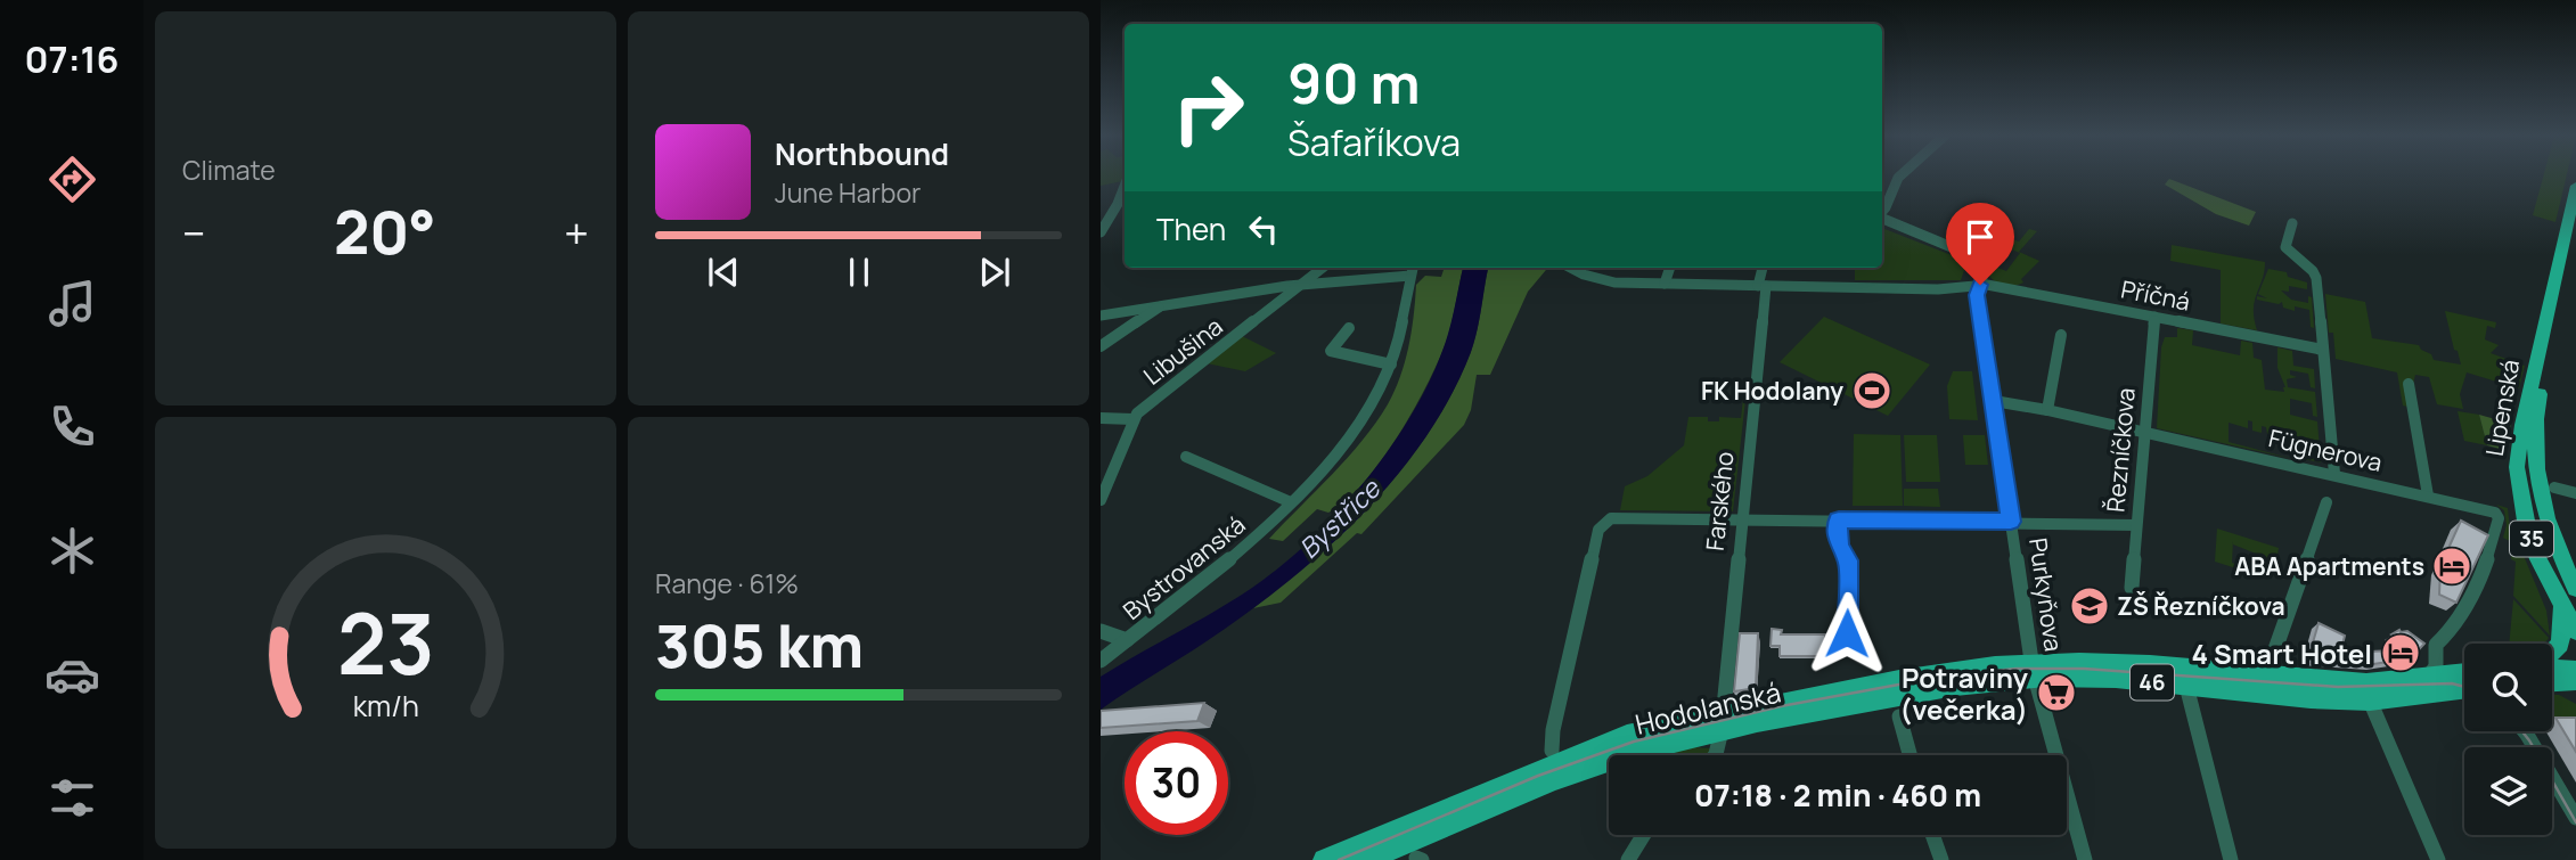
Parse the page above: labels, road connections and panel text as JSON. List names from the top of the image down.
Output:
{
  "streets": {
    "main road": [
      "Lipenská",
      "35",
      "46",
      "Hodolanská"
    ],
    "street": [
      "Příčná",
      "Libušina",
      "Řezníčkova",
      "Fügnerova",
      "Farského",
      "Bystrovanská",
      "Purkyňova"
    ]
  },
  "crossings": [
    ["Příčná", "Řezníčkova"],
    ["Příčná", "Farského"],
    ["Příčná", "Purkyňova"],
    ["Řezníčkova", "Fügnerova"],
    ["Fügnerova", "Purkyňova"],
    ["Fügnerova", "46"],
    ["Farského", "Hodolanská"],
    ["Purkyňova", "Hodolanská"],
    ["46", "Hodolanská"]
  ],
  "water": ["Bystřice"],
  "places": {
    "sports": ["FK Hodolany"],
    "hotel": ["ABA Apartments", "4 Smart Hotel"],
    "school or university": ["ZŠ Řezníčkova"],
    "supermarket": ["Potraviny (večerka)"]
  },
  "page": {
    "tabs": "07:16",
    "tile": [
      "Climate",
      ["Range · 61%", "305 km"]
    ],
    "turn": ["90 m", "Šafaříkova"],
    "song": ["Northbound", "June Harbor"],
    "then": "Then",
    "heat": ["−", "20°", "+"],
    "limit": "30",
    "trip": "07:18 · 2 min · 460 m",
    "gauge": ["23", "km/h"]
  }
}
